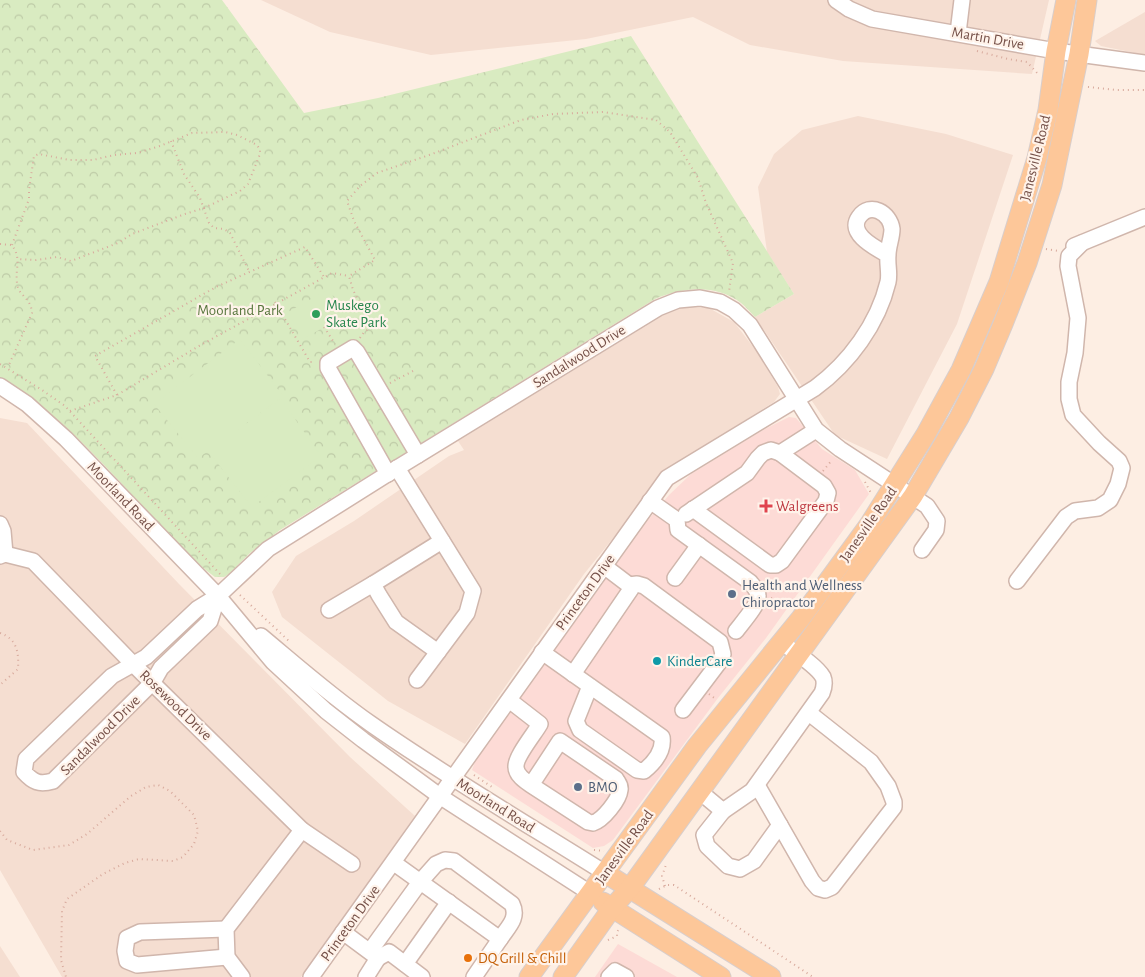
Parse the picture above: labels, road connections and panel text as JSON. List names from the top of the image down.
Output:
{
  "streets": {
    "main road": ["Janesville Road", "Moorland Road"],
    "street": [
      "Martin Drive",
      "Sandalwood Drive",
      "Princeton Drive",
      "Rosewood Drive"
    ]
  },
  "crossings": [
    ["Martin Drive", "Janesville Road"],
    ["Janesville Road", "Sandalwood Drive"],
    ["Janesville Road", "Moorland Road"],
    ["Sandalwood Drive", "Moorland Road"],
    ["Sandalwood Drive", "Princeton Drive"],
    ["Sandalwood Drive", "Rosewood Drive"],
    ["Moorland Road", "Princeton Drive"]
  ],
  "parks": ["Moorland Park"],
  "places": {
    "other": [
      "Muskego Skate Park",
      "Health and Wellness Chiropractor",
      "KinderCare",
      "BMO",
      "DQ Grill & Chill"
    ],
    "health": ["Walgreens"]
  }
}
